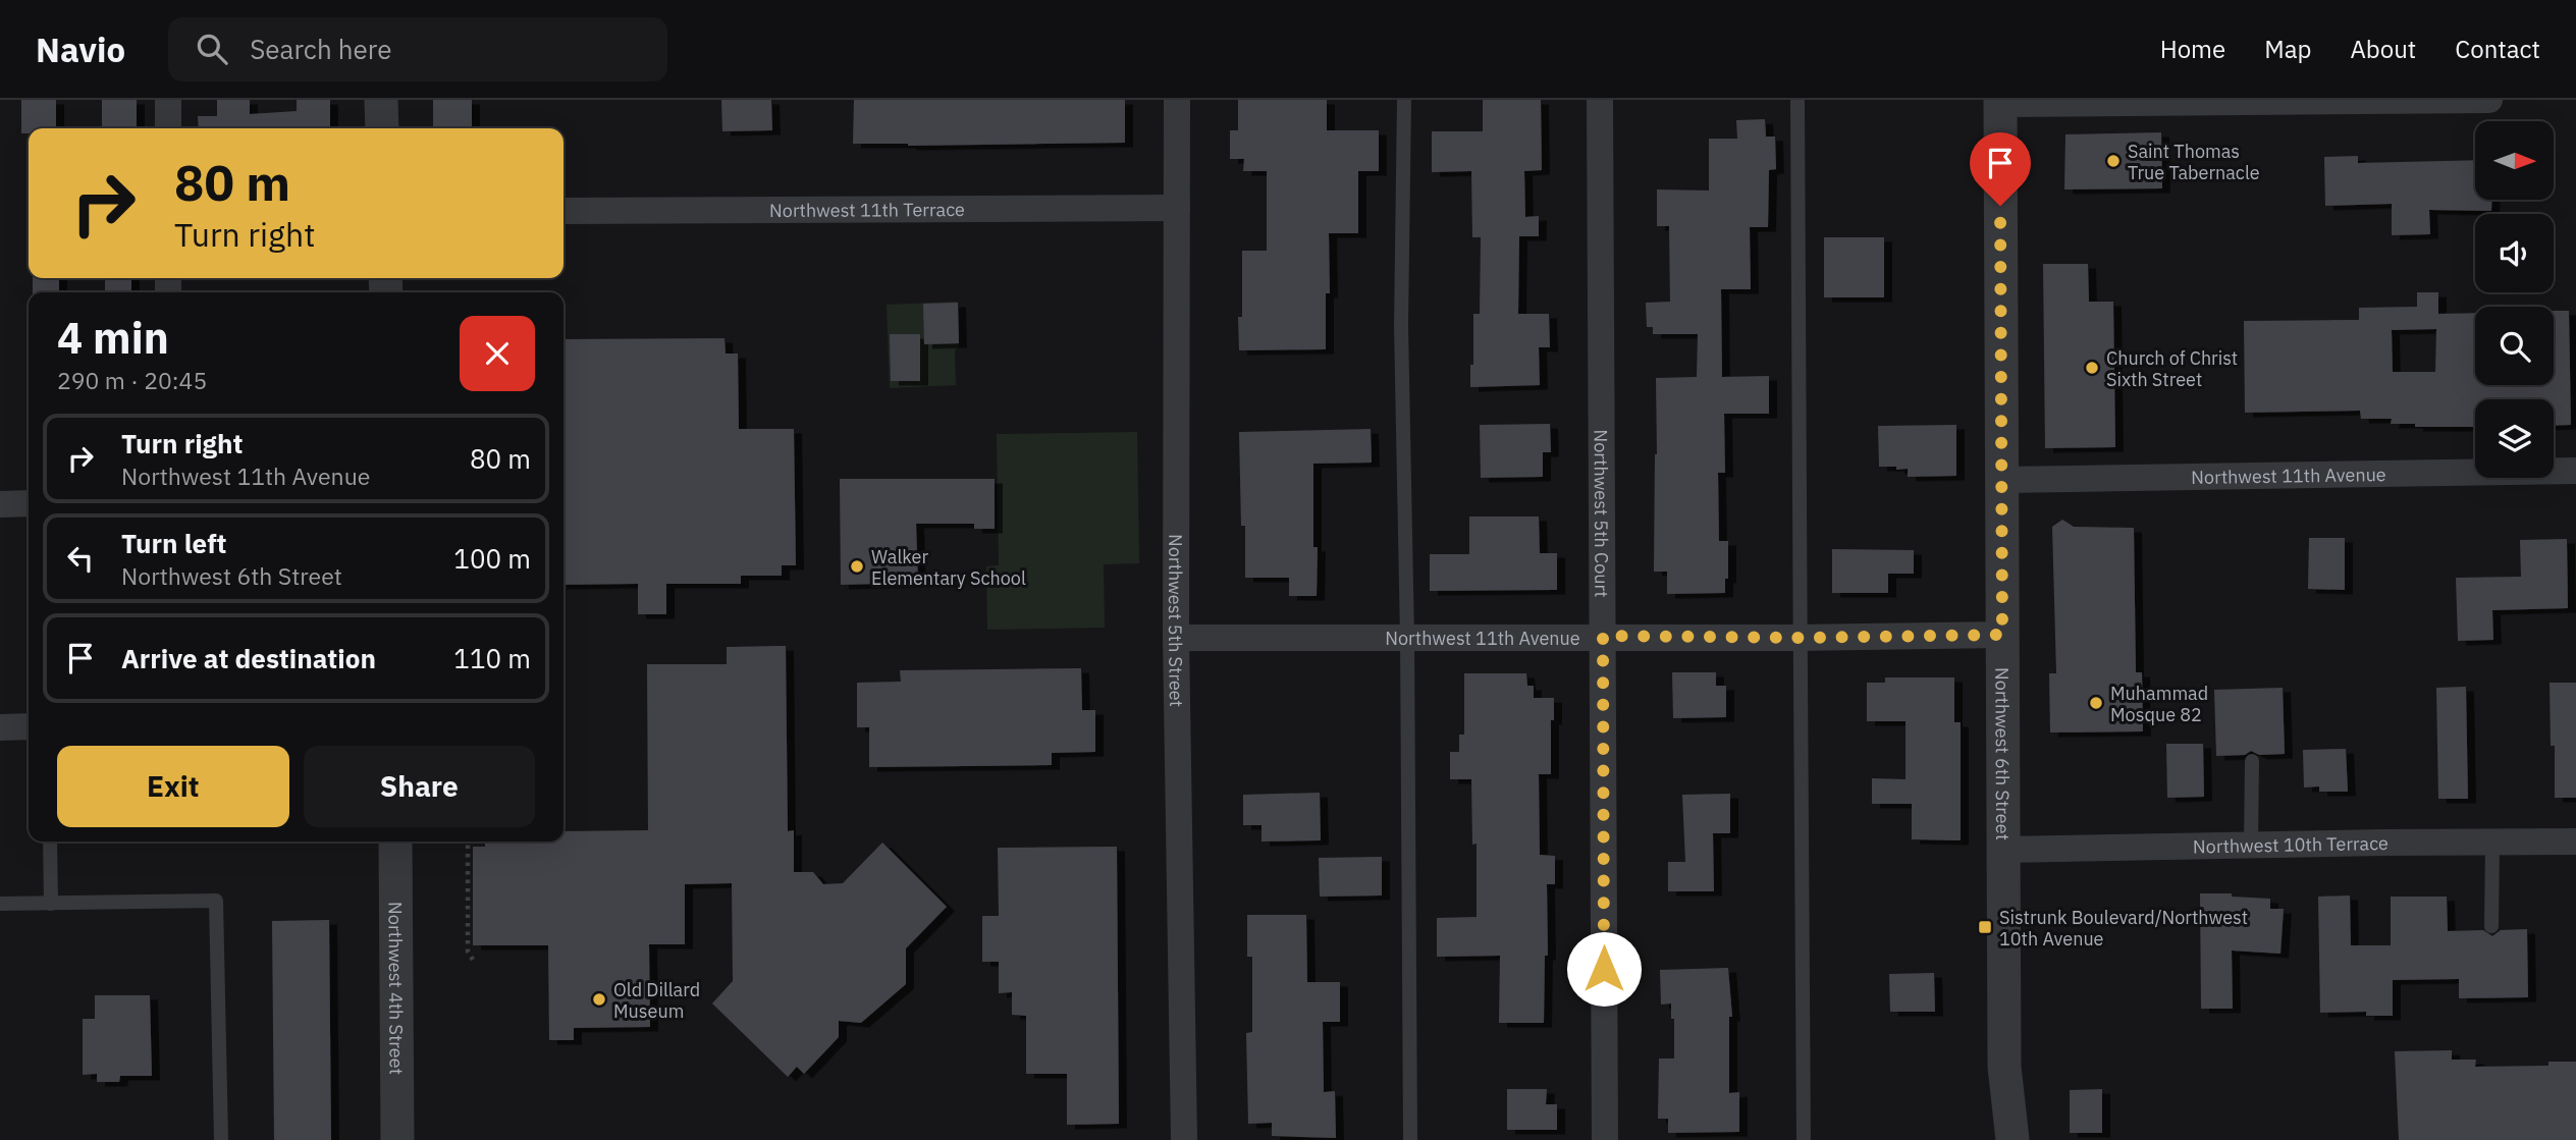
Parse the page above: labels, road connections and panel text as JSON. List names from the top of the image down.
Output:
{
  "streets": {
    "street": [
      "Northwest 11th Terrace",
      "Northwest 11th Avenue",
      "Northwest 5th Court",
      "Northwest 5th Street",
      "Northwest 6th Street",
      "Northwest 10th Terrace",
      "Northwest 4th Street"
    ]
  },
  "crossings": [
    ["Northwest 11th Terrace", "Northwest 5th Street"],
    ["Northwest 11th Avenue", "Northwest 5th Court"],
    ["Northwest 11th Avenue", "Northwest 5th Street"],
    ["Northwest 11th Avenue", "Northwest 6th Street"],
    ["Northwest 6th Street", "Northwest 10th Terrace"]
  ],
  "places": {
    "other": [
      "Saint Thomas True Tabernacle",
      "Church of Christ Sixth Street",
      "Walker Elementary School",
      "Muhammad Mosque 82",
      "Old Dillard Museum"
    ],
    "transit": ["Sistrunk Boulevard/Northwest 10th Avenue"]
  },
  "north": "right",
  "page": {
    "header": "Navio",
    "search": "Search here",
    "nav": [
      "Home",
      "Map",
      "About",
      "Contact"
    ],
    "turn": ["80 m", "Turn right"],
    "heading": ["4 min", "290 m · 20:45"],
    "list": [
      {
        "name": "Turn right",
        "note": "Northwest 11th Avenue",
        "value": "80 m"
      },
      {
        "name": "Turn left",
        "note": "Northwest 6th Street",
        "value": "100 m"
      },
      {
        "name": "Arrive at destination",
        "value": "110 m"
      }
    ],
    "buttons": ["Exit", "Share"]
  }
}
